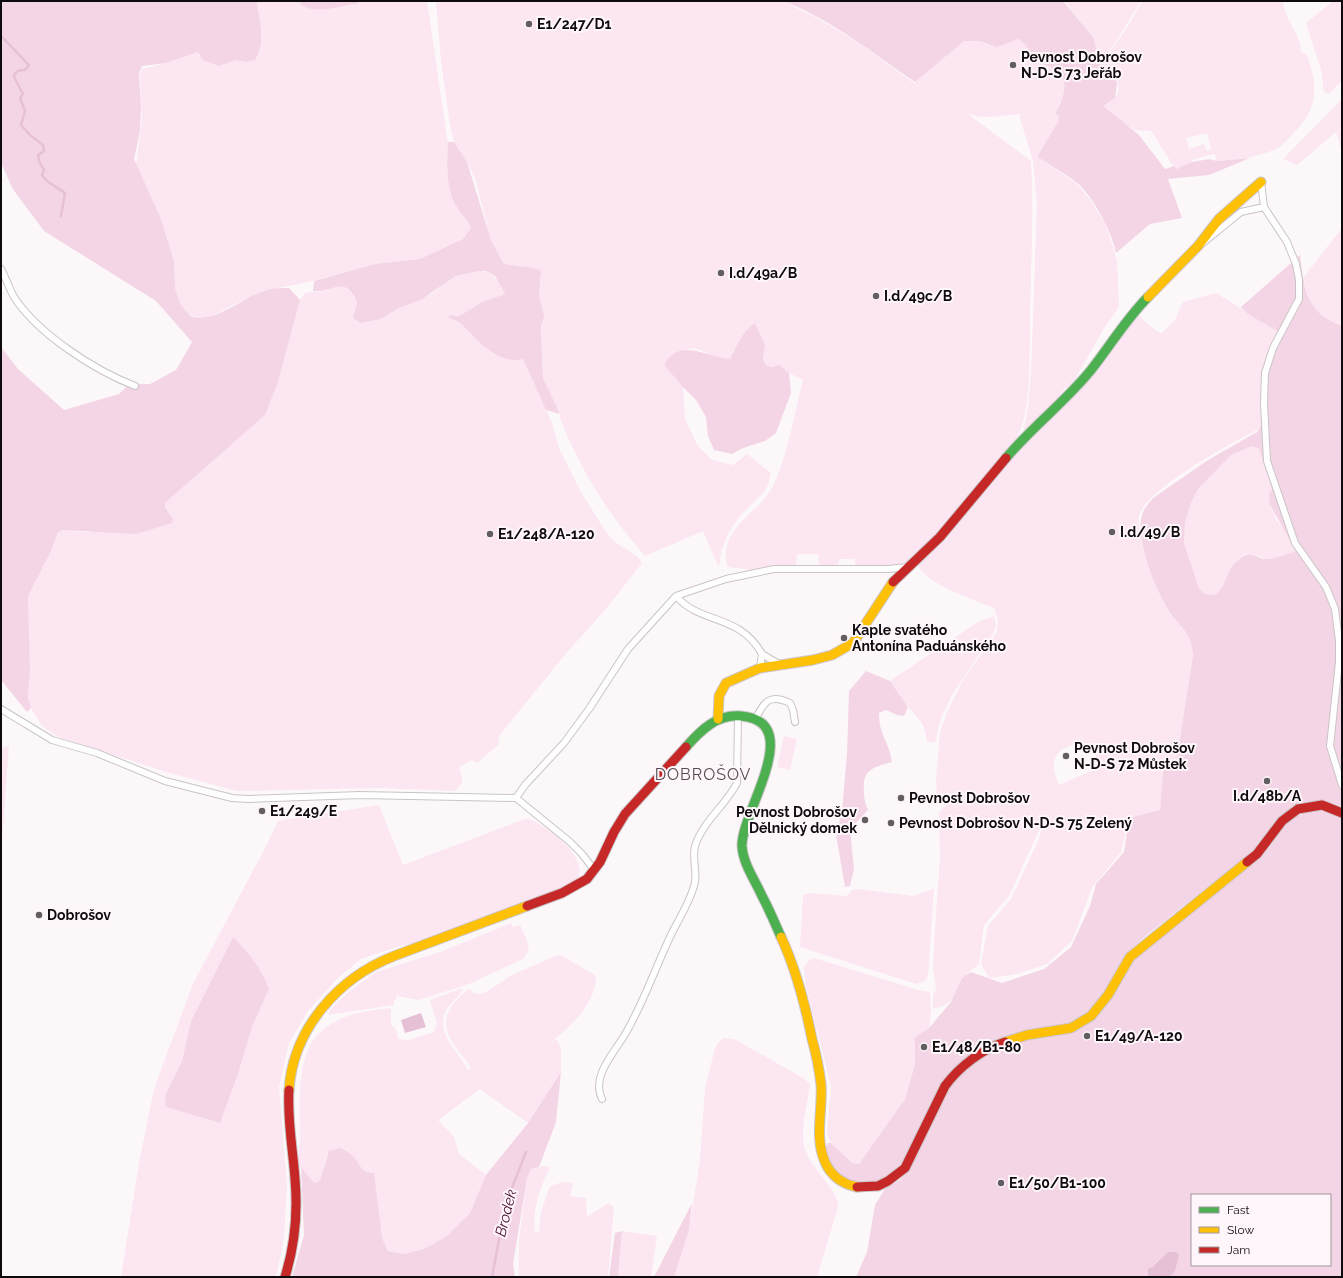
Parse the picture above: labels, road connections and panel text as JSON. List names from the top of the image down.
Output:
{
  "districts": ["DOBROŠOV"],
  "water": ["Brodek"],
  "places": [
    "E1/247/D1",
    "Pevnost Dobrošov N-D-S 73 Jeřáb",
    "I.d/49a/B",
    "I.d/49c/B",
    "I.d/49/B",
    "E1/248/A-120",
    "Kaple svatého Antonína Paduánského",
    "Pevnost Dobrošov N-D-S 72 Můstek",
    "I.d/48b/A",
    "Pevnost Dobrošov",
    "E1/249/E",
    "Pevnost Dobrošov Dělnický domek",
    "Pevnost Dobrošov N-D-S 75 Zelený",
    "Dobrošov",
    "E1/49/A-120",
    "E1/48/B1-80",
    "E1/50/B1-100"
  ],
  "legend": ["Fast", "Slow", "Jam"]
}
